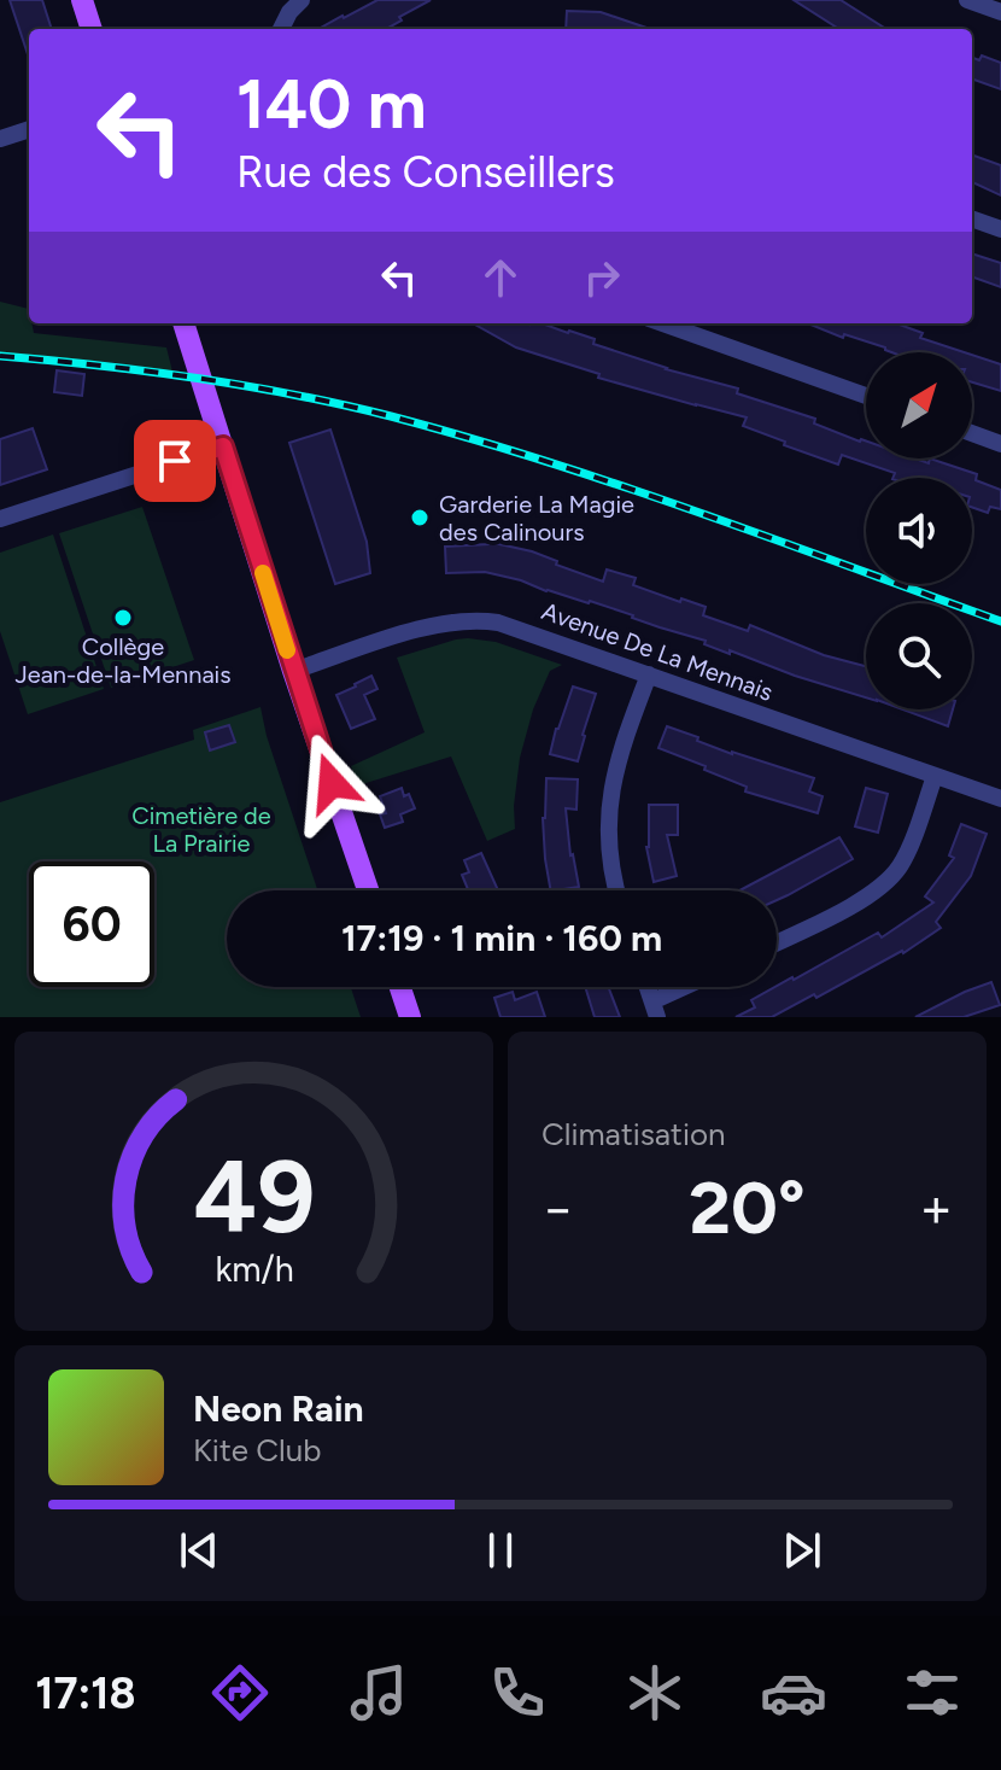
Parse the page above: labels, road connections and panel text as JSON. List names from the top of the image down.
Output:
{
  "streets": {
    "street": ["Avenue De La Mennais"]
  },
  "parks": ["Cimetière de La Prairie"],
  "places": ["Garderie La Magie des Calinours", "Collège Jean-de-la-Mennais"],
  "north": "top right",
  "page": {
    "turn": ["140 m", "Rue des Conseillers"],
    "limit": "60",
    "trip": "17:19 · 1 min · 160 m",
    "tile": "Climatisation",
    "heat": ["−", "20°", "+"],
    "song": ["Neon Rain", "Kite Club"],
    "tabs": "17:18",
    "gauge": ["49", "km/h"]
  }
}
